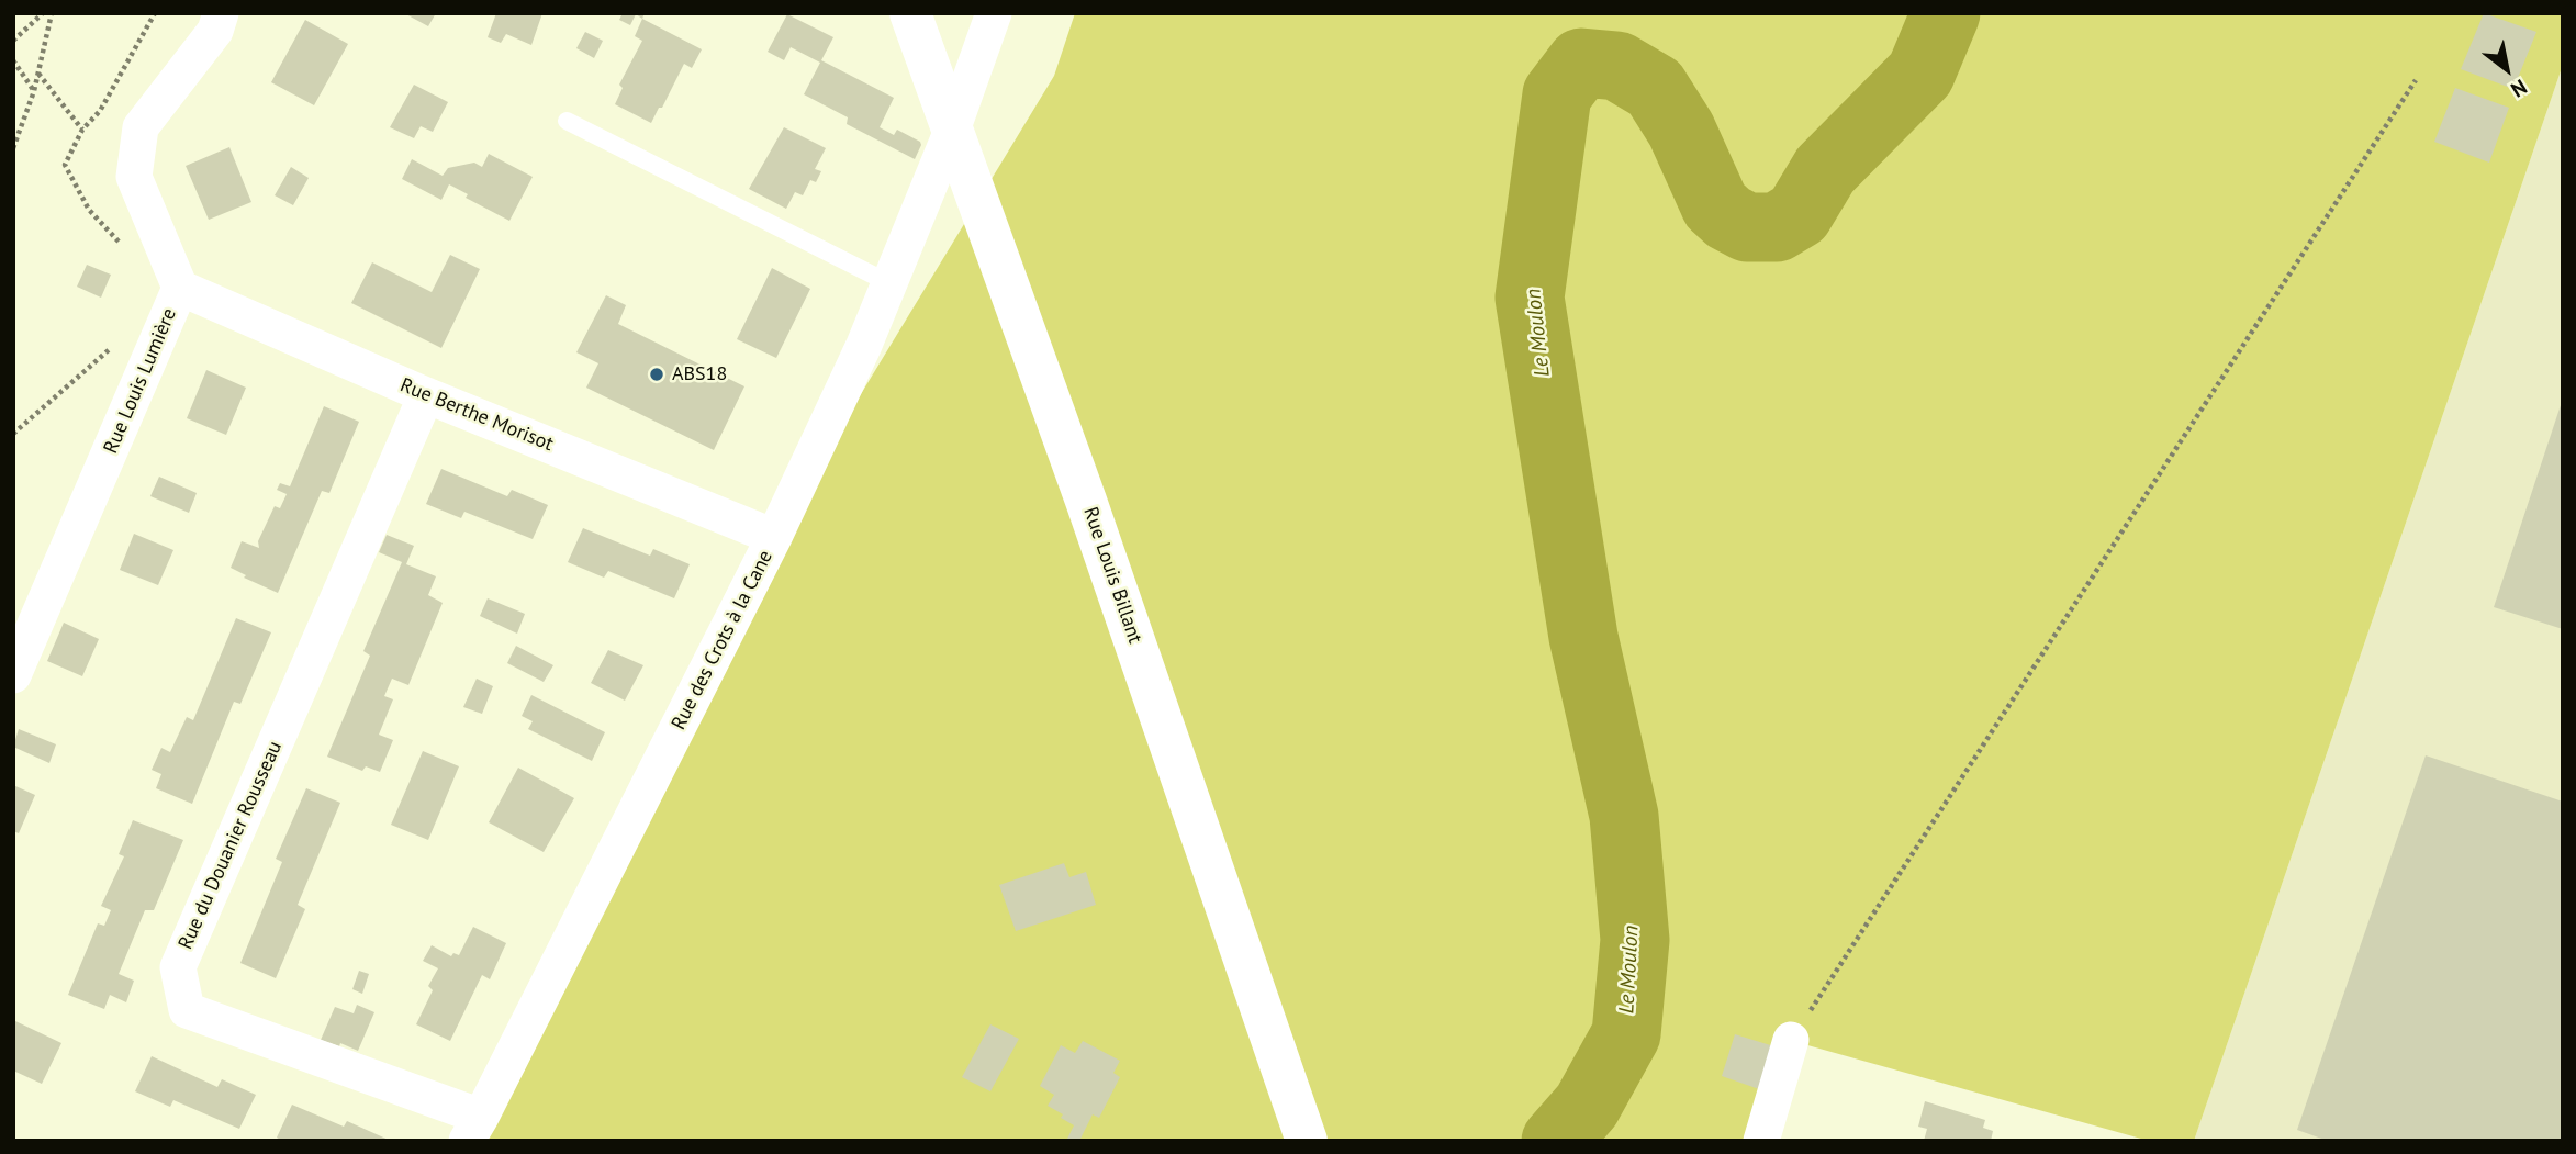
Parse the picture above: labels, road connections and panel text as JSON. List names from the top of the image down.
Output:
{
  "streets": {
    "street": [
      "Rue Louis Lumière",
      "Rue Berthe Morisot",
      "Rue Louis Billant",
      "Rue des Crots à la Cane",
      "Rue du Douanier Rousseau"
    ]
  },
  "crossings": [
    ["Rue Louis Lumière", "Rue Berthe Morisot"],
    ["Rue Berthe Morisot", "Rue des Crots à la Cane"],
    ["Rue Berthe Morisot", "Rue du Douanier Rousseau"],
    ["Rue Louis Billant", "Rue des Crots à la Cane"],
    ["Rue des Crots à la Cane", "Rue du Douanier Rousseau"]
  ],
  "water": ["Le Moulon"],
  "places": ["ABS18"],
  "north": "bottom right"
}
